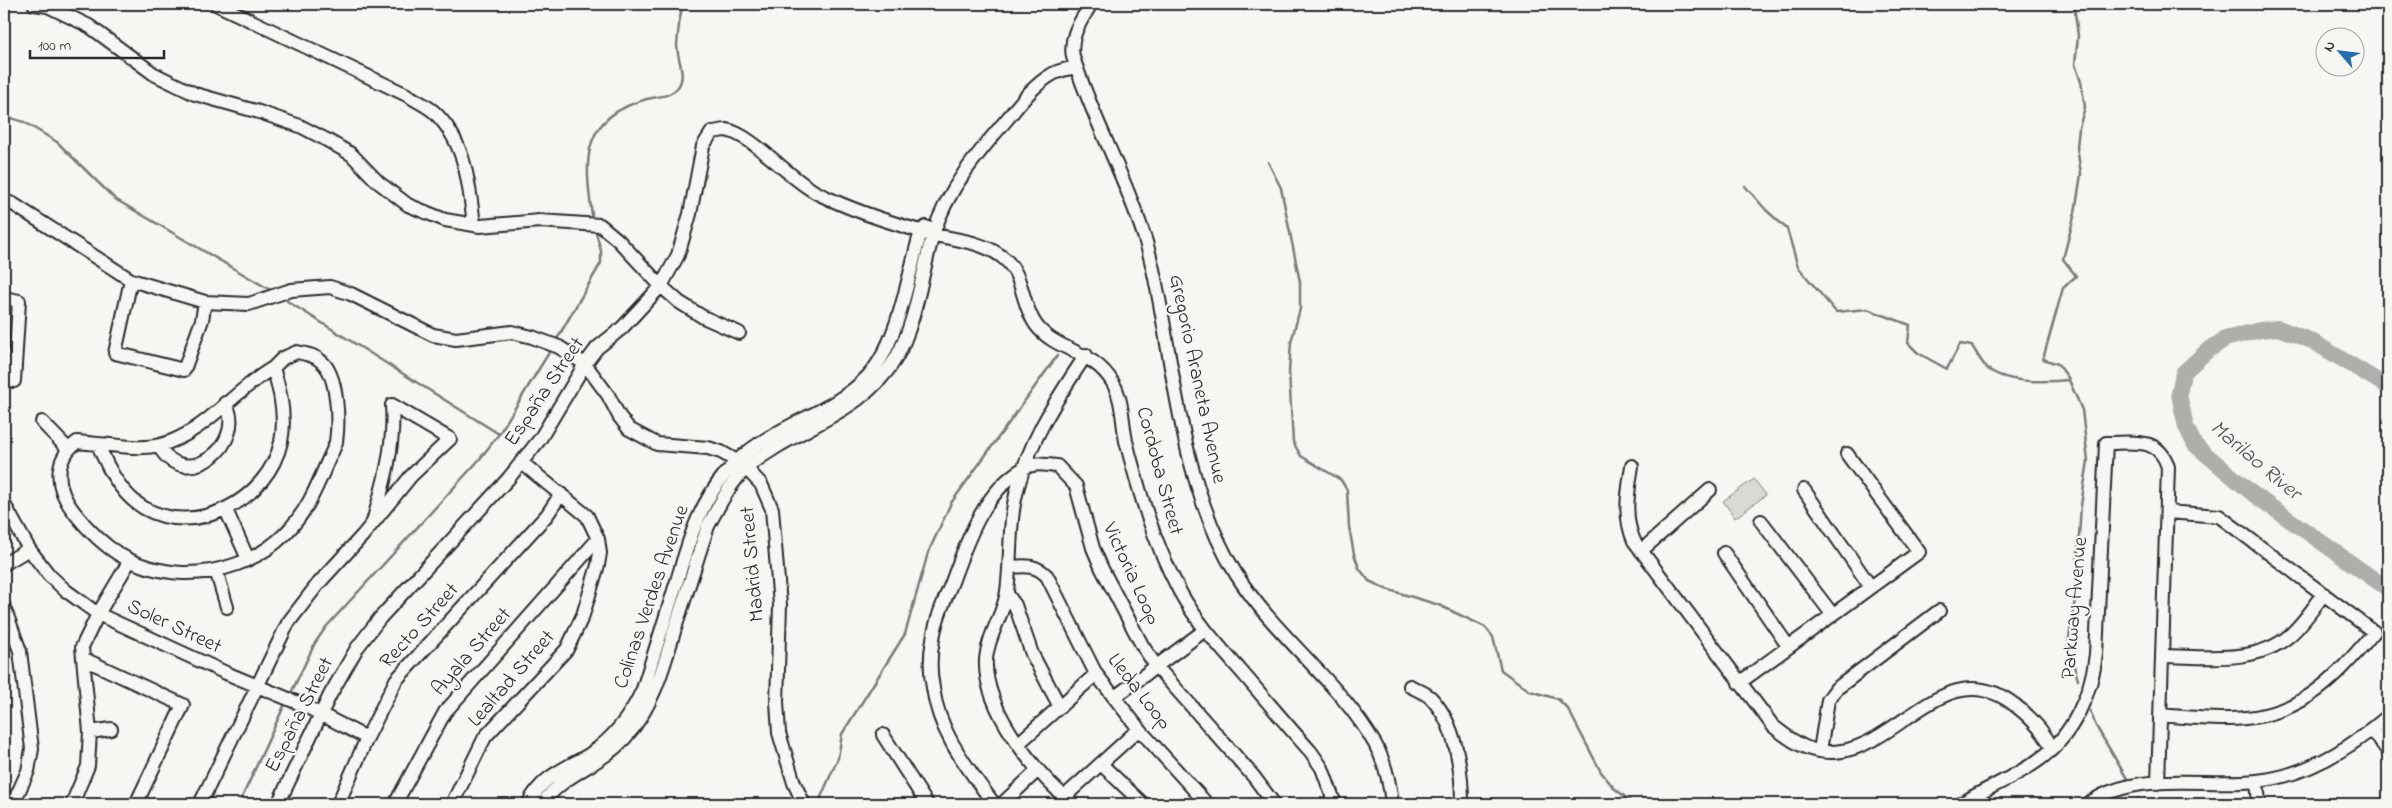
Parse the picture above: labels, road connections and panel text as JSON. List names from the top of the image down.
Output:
{
  "streets": {
    "street": [
      "Gregorio Araneta Avenue",
      "España Street",
      "Cordoba Street",
      "Madrid Street",
      "Victoria Loop",
      "Colinas Verdes Avenue",
      "Parkway Avenue",
      "Recto Street",
      "Soler Street",
      "Ayala Street",
      "Lealtad Street",
      "Lleda Loop"
    ]
  },
  "crossings": [
    ["España Street", "Cordoba Street"],
    ["España Street", "Madrid Street"],
    ["España Street", "Colinas Verdes Avenue"],
    ["España Street", "Soler Street"],
    ["España Street", "Lealtad Street"],
    ["Cordoba Street", "Colinas Verdes Avenue"],
    ["Madrid Street", "Colinas Verdes Avenue"],
    ["Recto Street", "Soler Street"],
    ["Recto Street", "Lealtad Street"],
    ["Ayala Street", "Lealtad Street"]
  ],
  "water": ["Marilao River"],
  "scale_bar": "100 m",
  "north": "top left"
}
